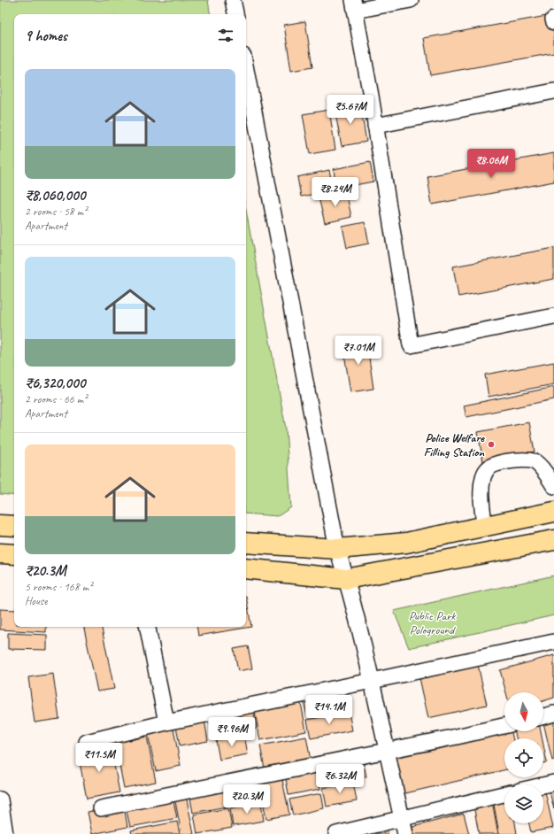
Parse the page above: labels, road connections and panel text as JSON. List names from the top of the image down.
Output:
{
  "parks": ["Public Park Pologround"],
  "places": ["Police Welfare Filling Station"],
  "north": "bottom",
  "page": {
    "heading": "9 homes",
    "list": [
      {
        "name": "₹8,060,000",
        "note": "2 rooms · 58 m² · Apartment"
      },
      {
        "name": "₹6,320,000",
        "note": "2 rooms · 66 m² · Apartment"
      },
      {
        "name": "₹20.3M",
        "note": "5 rooms · 168 m² · House"
      }
    ],
    "price": [
      "₹5.67M",
      "₹8.06M",
      "₹8.24M",
      "₹7.01M",
      "₹14.1M",
      "₹9.96M",
      "₹11.5M",
      "₹6.32M",
      "₹20.3M"
    ]
  }
}
